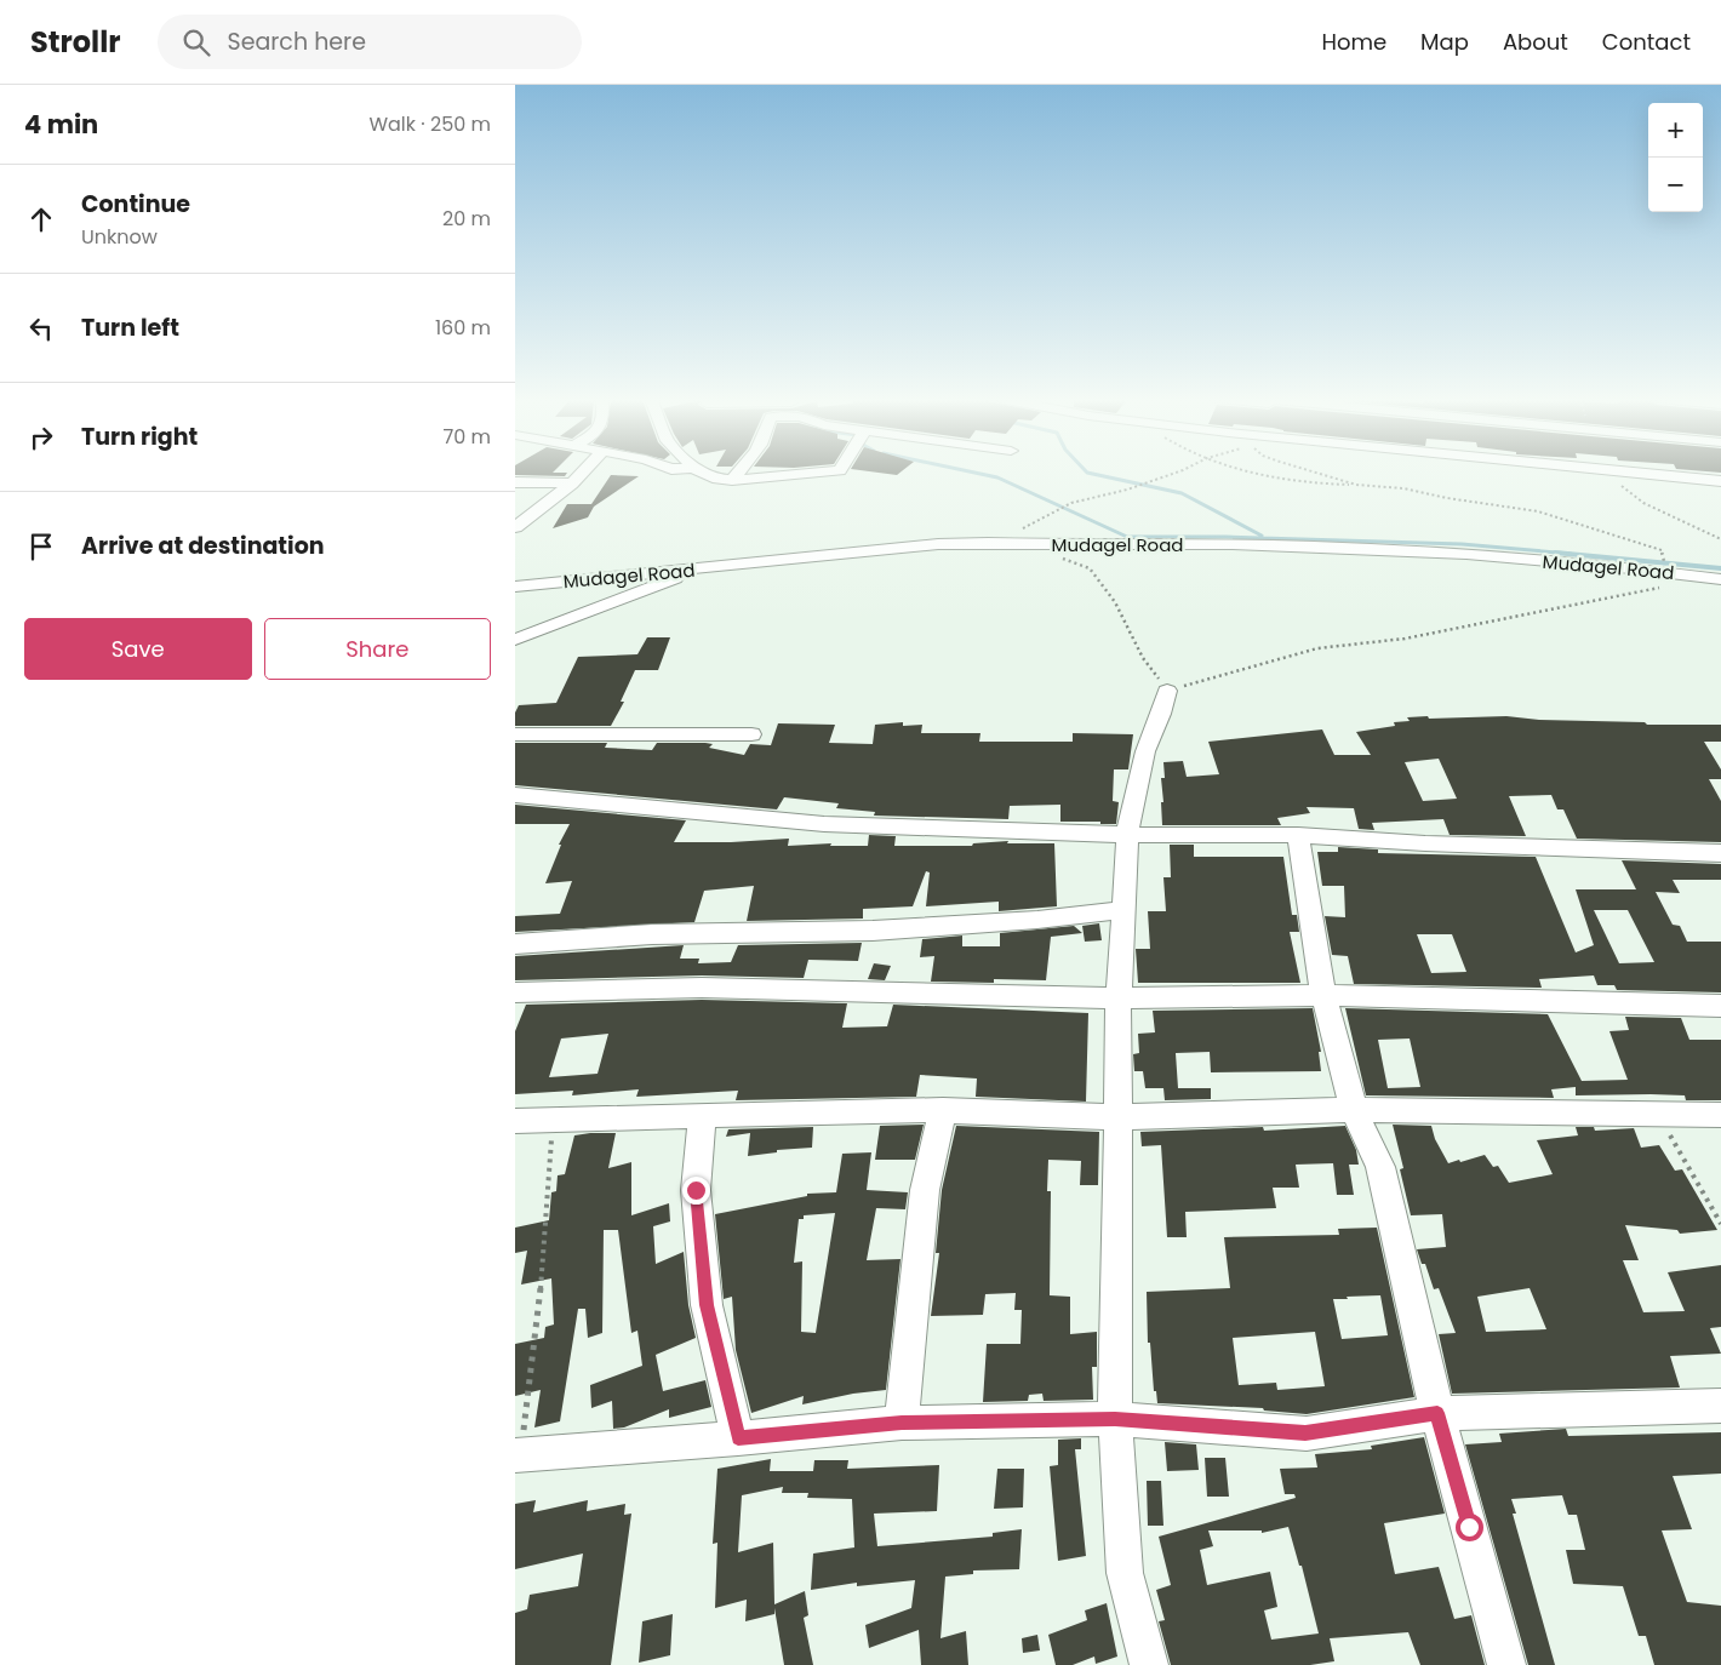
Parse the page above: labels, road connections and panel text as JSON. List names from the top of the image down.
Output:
{
  "streets": {
    "street": ["Mudagel Road"]
  },
  "page": {
    "header": "Strollr",
    "search": "Search here",
    "nav": [
      "Home",
      "Map",
      "About",
      "Contact"
    ],
    "heading": ["4 min", "Walk · 250 m"],
    "map_buttons": ["+", "−"],
    "list": [
      ["Continue", "Unknow", "20 m"],
      ["Turn left", "160 m"],
      ["Turn right", "70 m"],
      "Arrive at destination"
    ],
    "buttons": ["Save", "Share"]
  }
}
